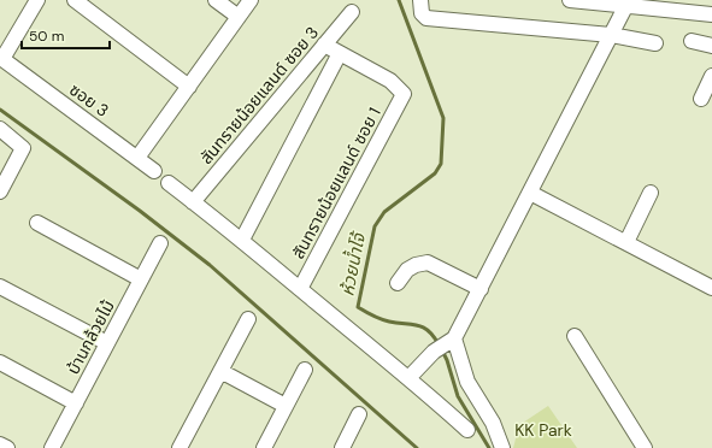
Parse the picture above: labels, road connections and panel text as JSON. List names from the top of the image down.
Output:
{
  "streets": {
    "street": [
      "สันทรายน้อยแลนด์ ซอย 3",
      "ซอย 3",
      "สันทรายน้อยแลนด์ ซอย 1",
      "บ้านกล้วยไม้"
    ]
  },
  "water": ["ห้วยน้ำโจ้"],
  "parks": ["KK Park"],
  "scale_bar": "50 m"
}
